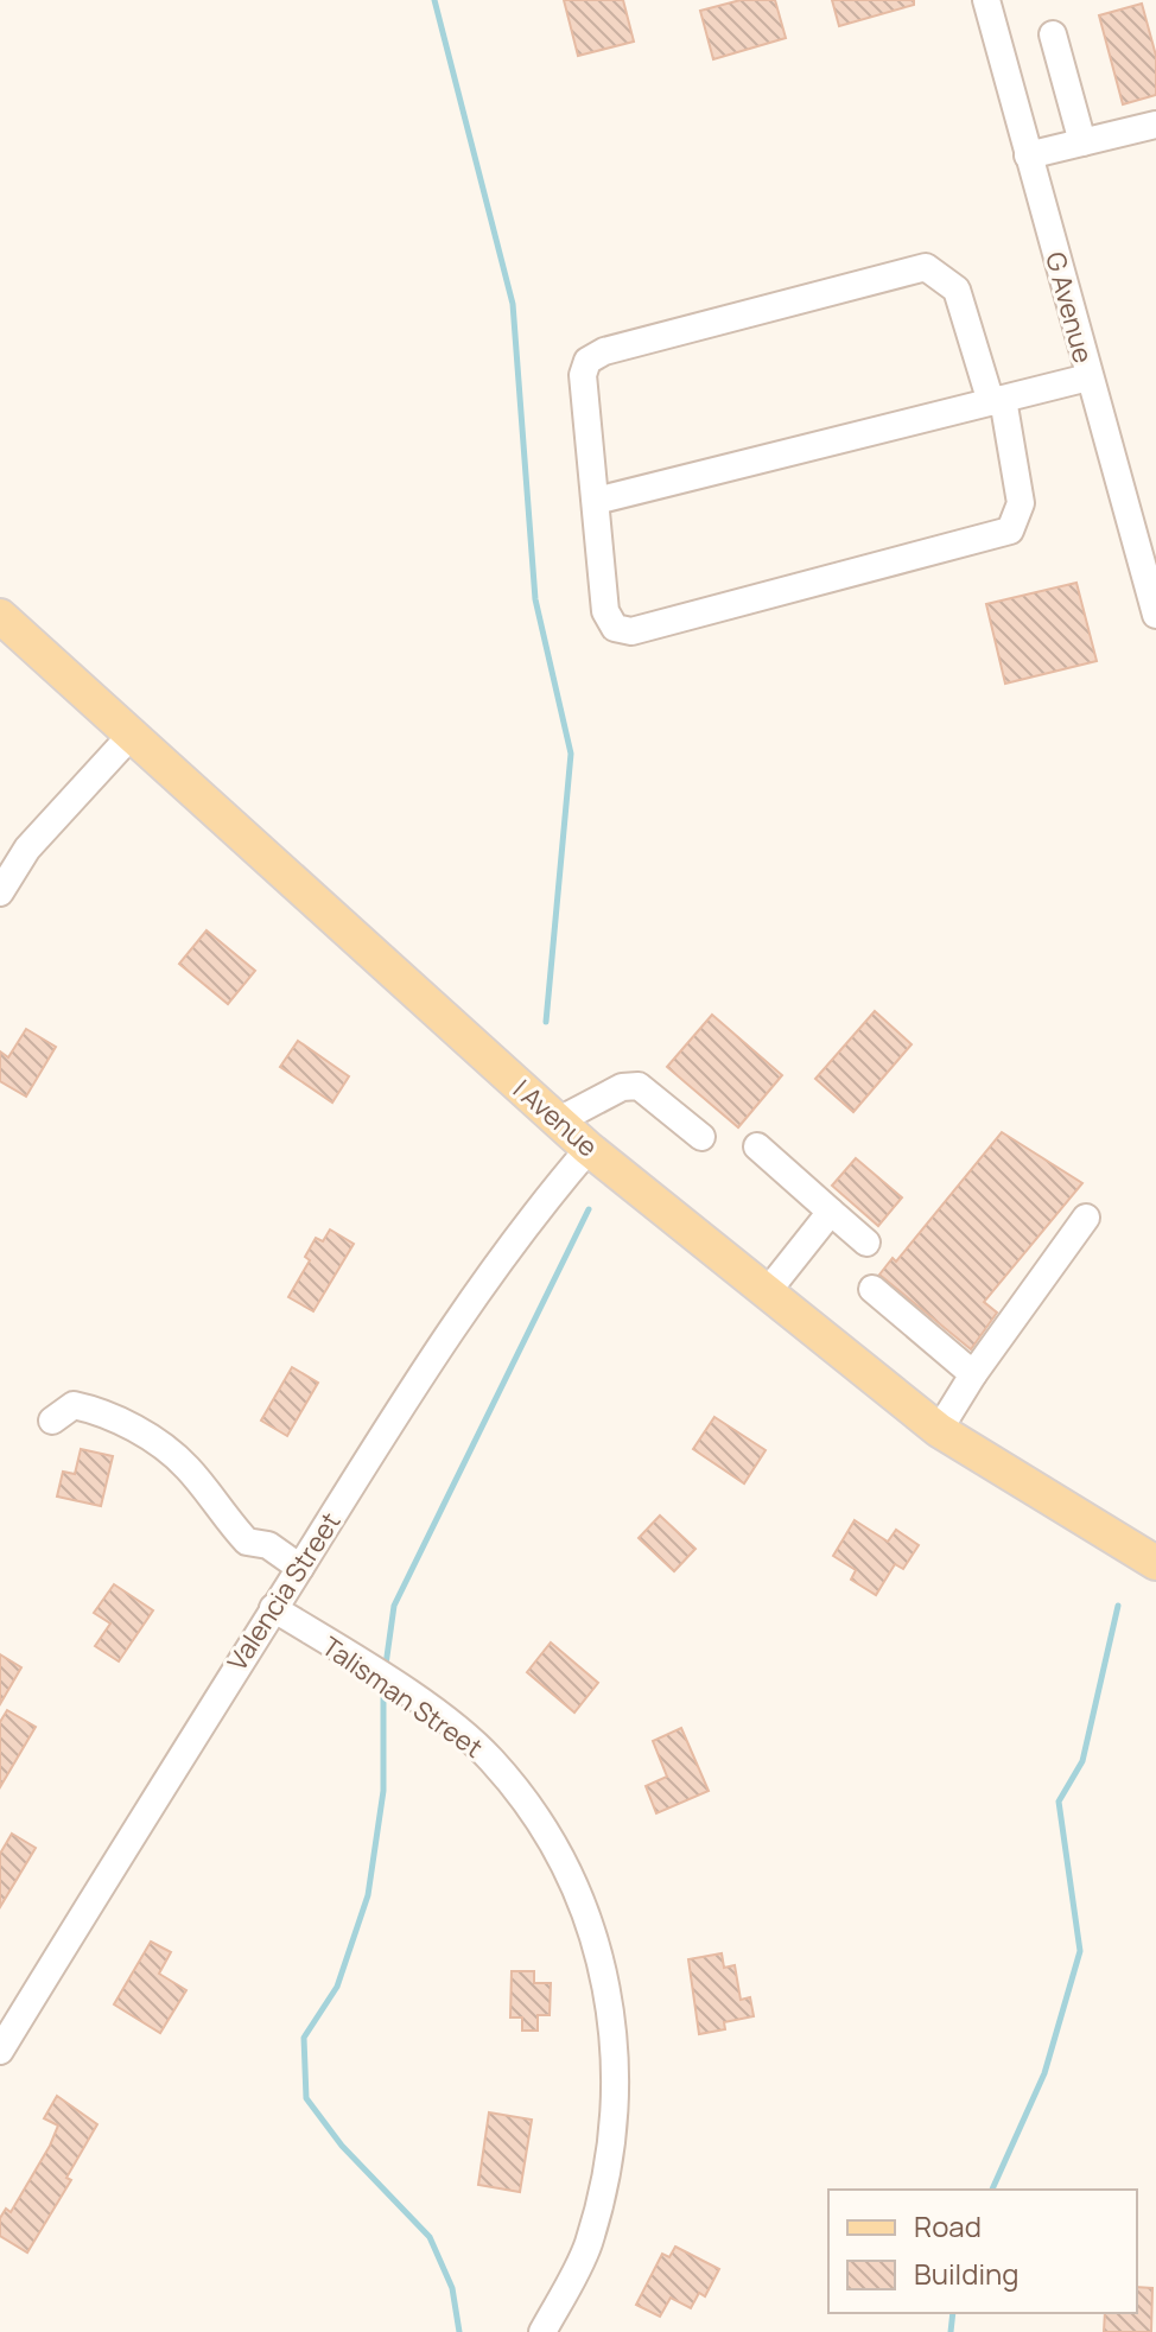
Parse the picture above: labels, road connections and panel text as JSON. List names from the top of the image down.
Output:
{
  "streets": {
    "main road": ["I Avenue"],
    "street": ["G Avenue", "Valencia Street", "Talisman Street"]
  },
  "crossings": [
    ["I Avenue", "Valencia Street"],
    ["Valencia Street", "Talisman Street"]
  ],
  "legend": ["Road", "Building"]
}
